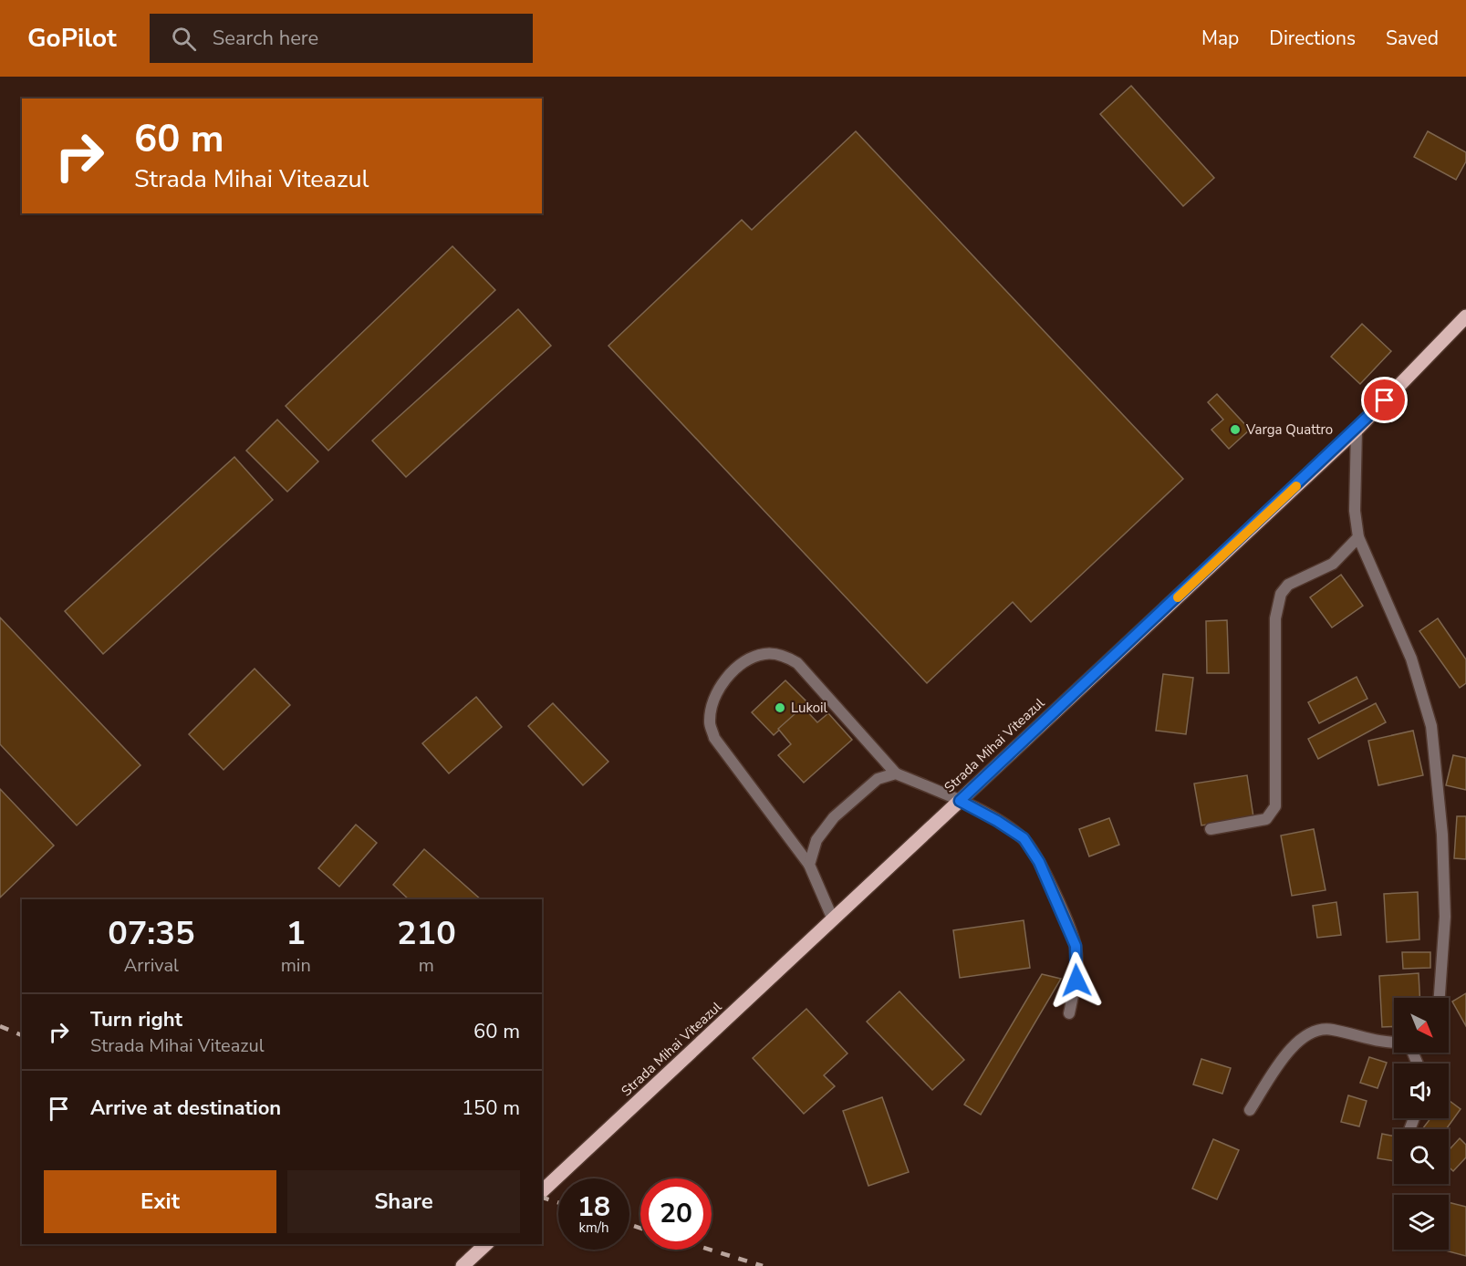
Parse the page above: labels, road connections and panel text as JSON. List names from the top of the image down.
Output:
{
  "streets": {
    "main road": ["Strada Mihai Viteazul"]
  },
  "places": ["Varga Quattro", "Lukoil"],
  "north": "bottom right",
  "page": {
    "header": "GoPilot",
    "search": "Search here",
    "nav": ["Map", "Directions", "Saved"],
    "turn": ["60 m", "Strada Mihai Viteazul"],
    "eta": [
      "07:35",
      "Arrival",
      "1",
      "min",
      "210",
      "m"
    ],
    "list": [
      {
        "name": "Turn right",
        "note": "Strada Mihai Viteazul",
        "value": "60 m"
      },
      {
        "name": "Arrive at destination",
        "value": "150 m"
      }
    ],
    "buttons": ["Exit", "Share"],
    "speed": "18 km/h",
    "limit": "20"
  }
}
